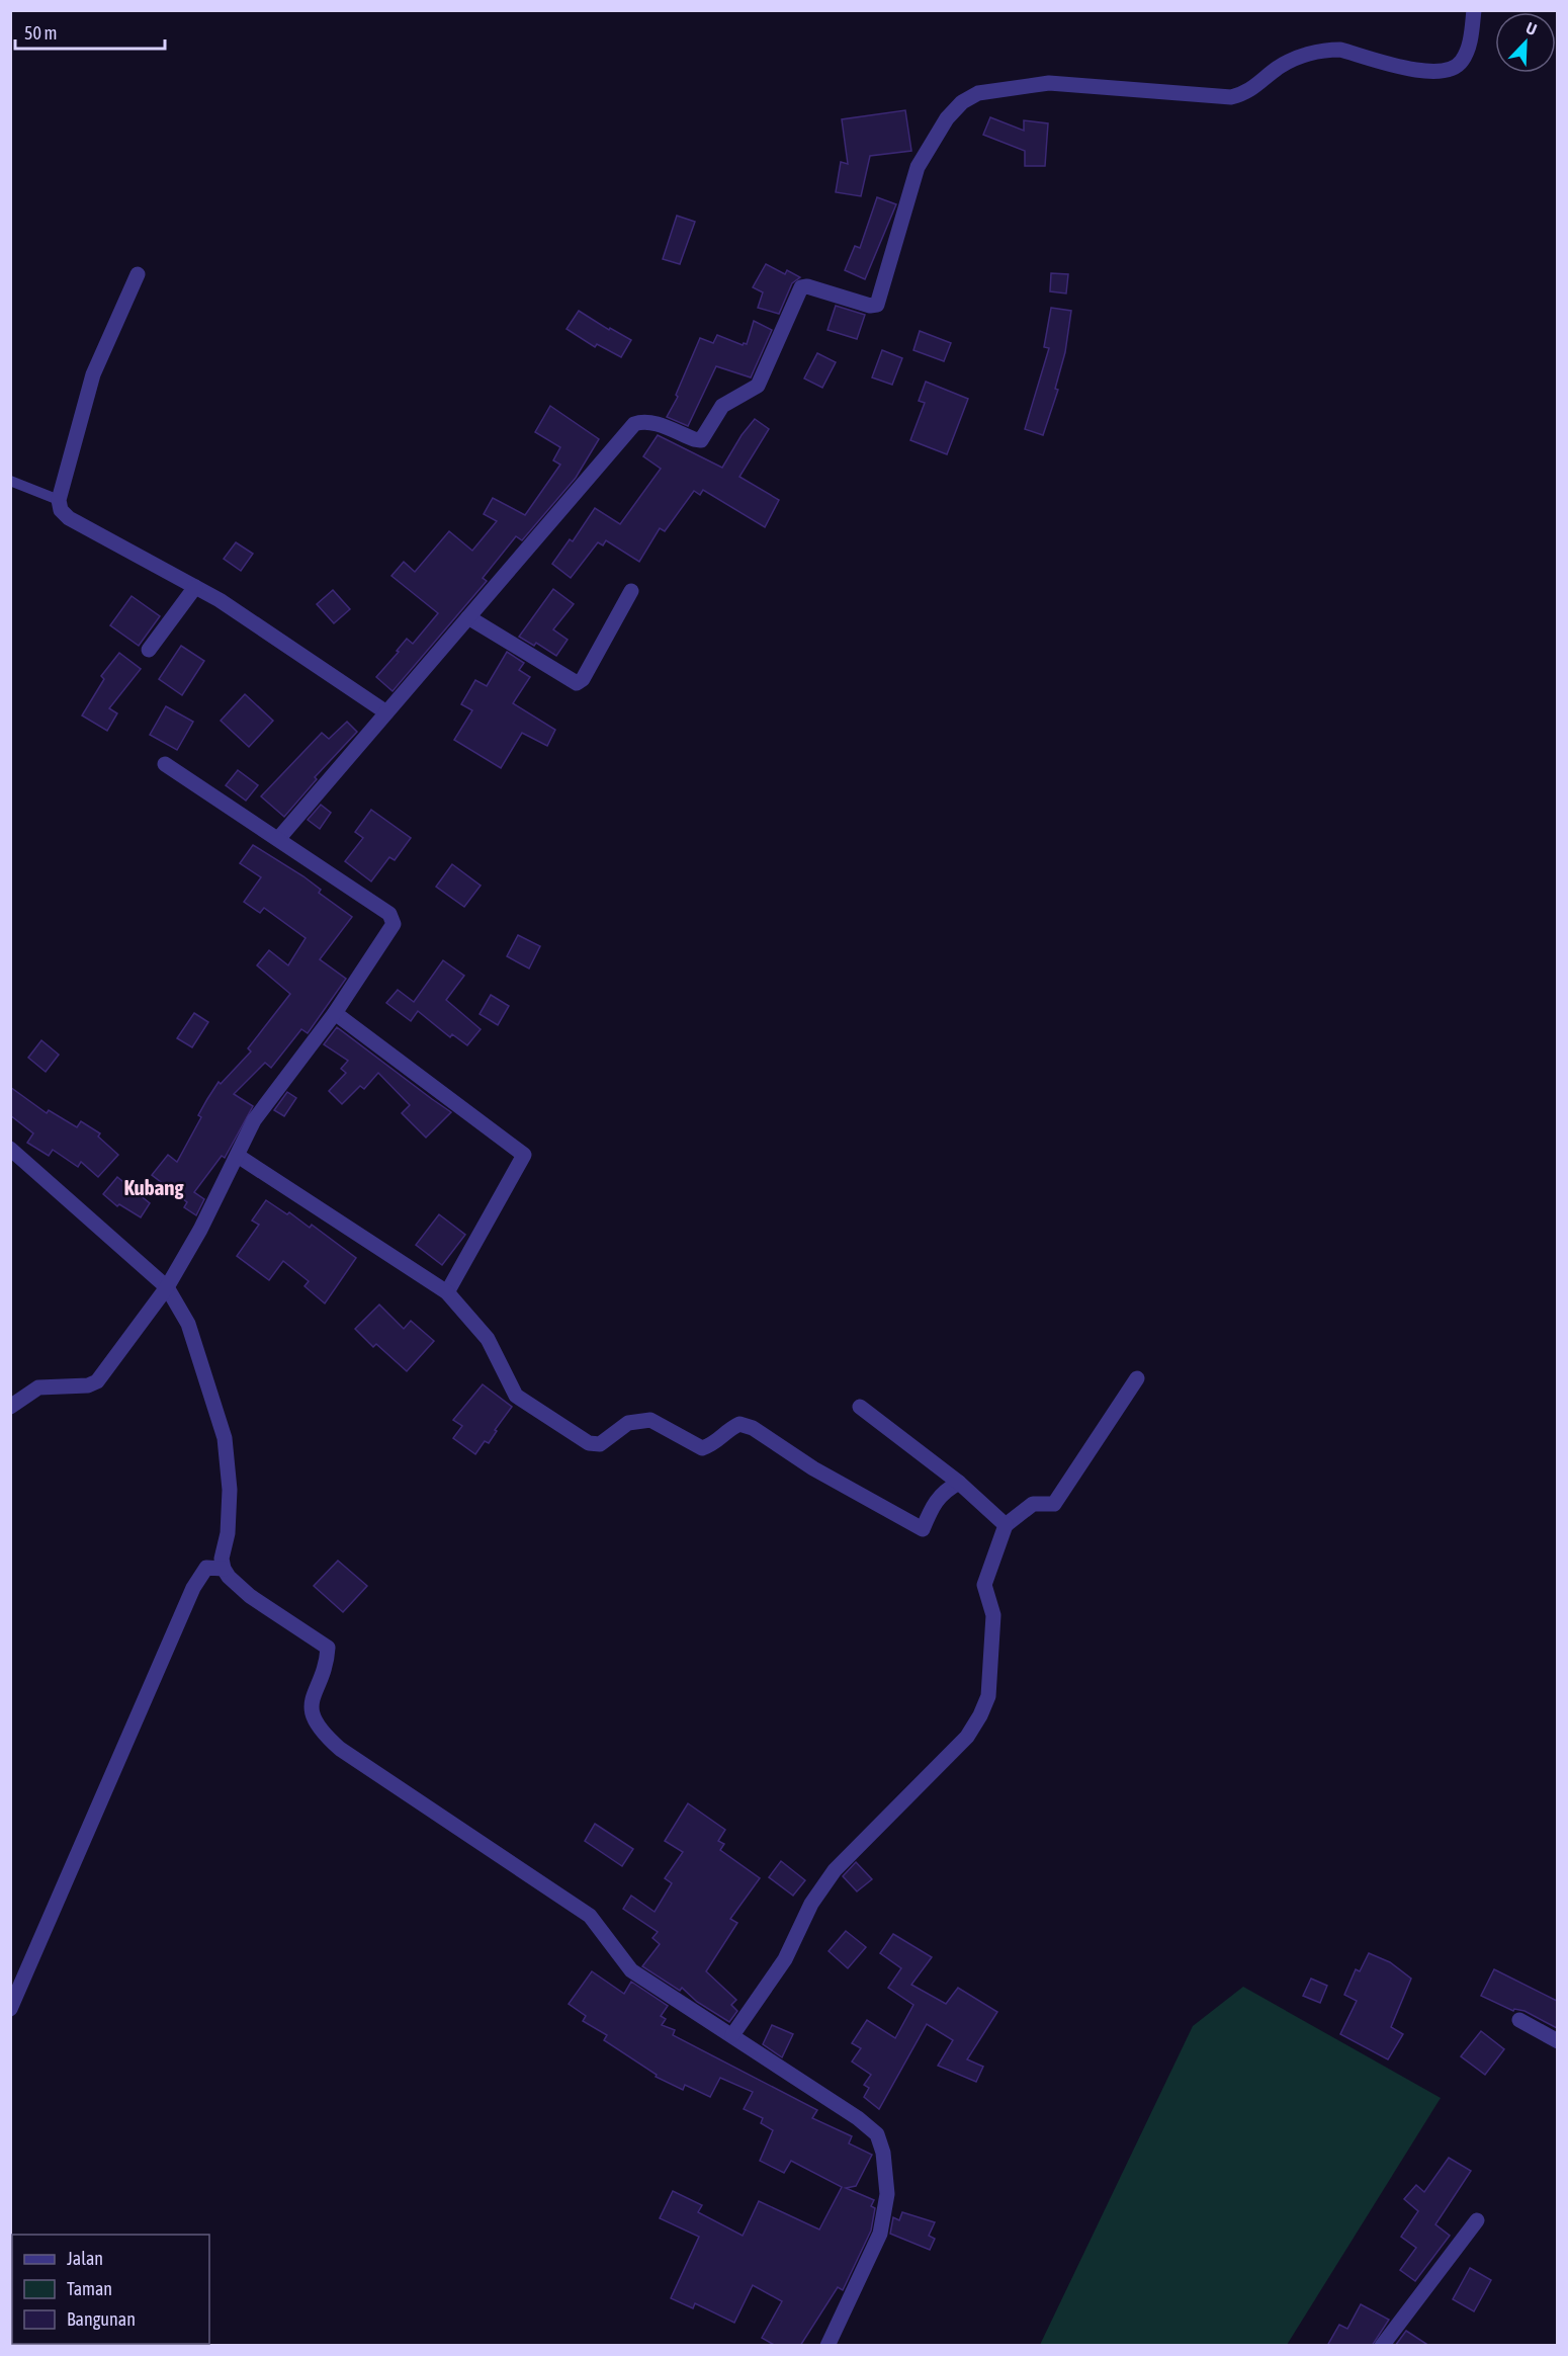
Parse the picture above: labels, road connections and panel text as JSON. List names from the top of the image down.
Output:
{
  "districts": ["Kubang"],
  "legend": ["Jalan", "Taman", "Bangunan"],
  "scale_bar": "50 m",
  "north": "top right"
}
